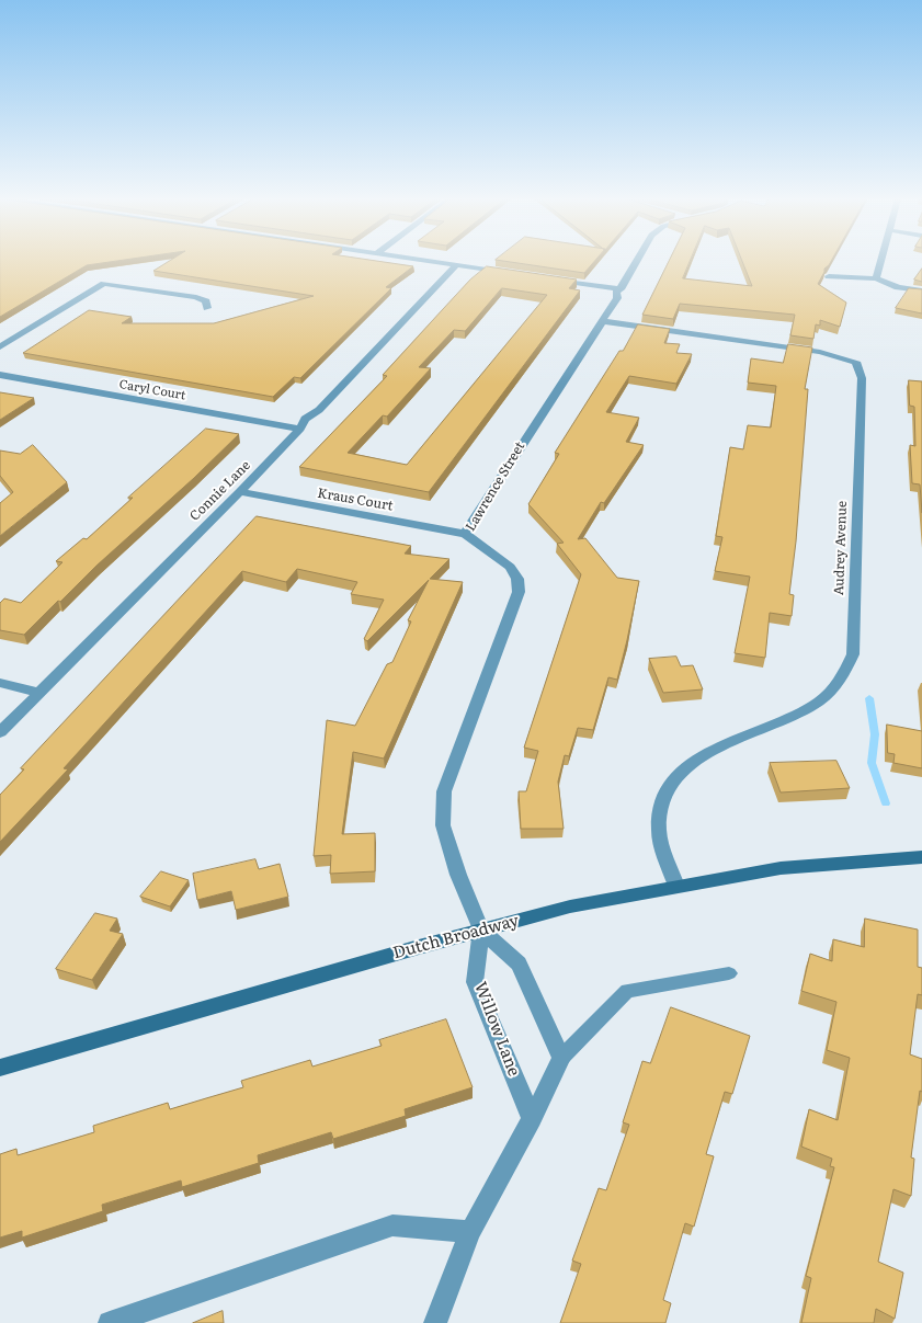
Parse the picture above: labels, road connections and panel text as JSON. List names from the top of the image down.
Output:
{
  "streets": {
    "main road": ["Dutch Broadway"],
    "street": [
      "Caryl Court",
      "Lawrence Street",
      "Connie Lane",
      "Kraus Court",
      "Audrey Avenue",
      "Willow Lane"
    ]
  },
  "crossings": [
    ["Caryl Court", "Connie Lane"],
    ["Lawrence Street", "Kraus Court"],
    ["Lawrence Street", "Audrey Avenue"],
    ["Lawrence Street", "Dutch Broadway"],
    ["Lawrence Street", "Willow Lane"],
    ["Connie Lane", "Kraus Court"],
    ["Audrey Avenue", "Dutch Broadway"],
    ["Dutch Broadway", "Willow Lane"]
  ]
}
